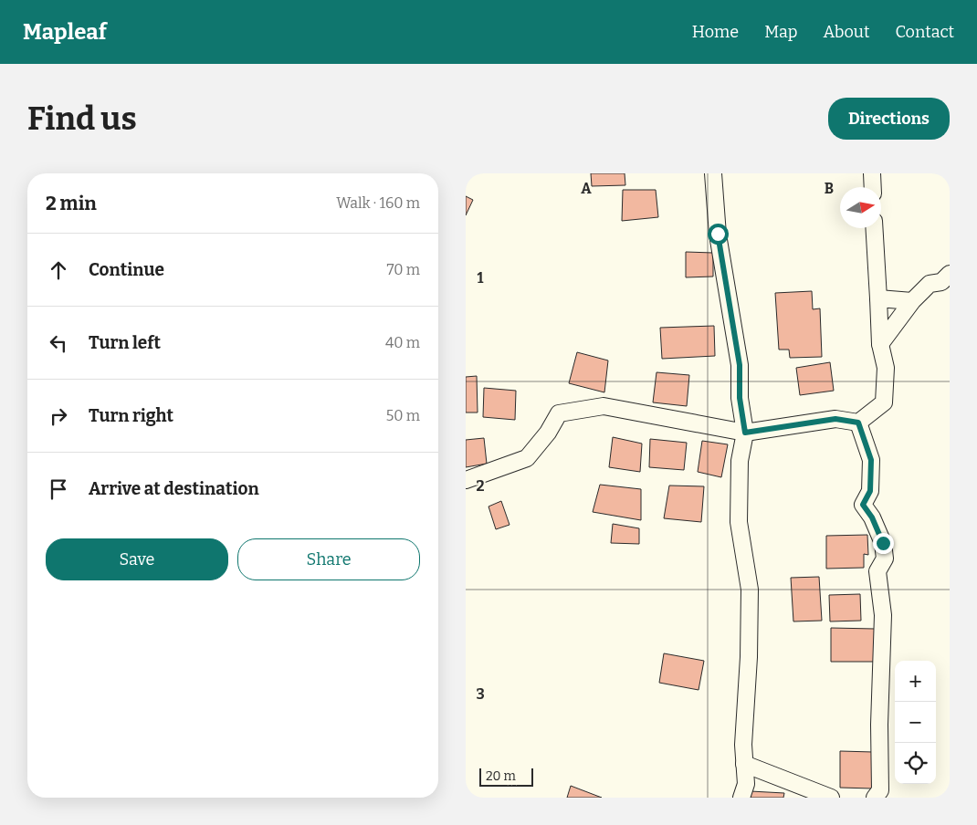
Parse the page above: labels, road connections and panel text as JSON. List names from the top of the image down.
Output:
{
  "scale_bar": "20 m",
  "north": "right",
  "page": {
    "header": "Mapleaf",
    "nav": [
      "Home",
      "Map",
      "About",
      "Contact"
    ],
    "buttons": [
      "Directions",
      ["Save", "Share"]
    ],
    "title": "Find us",
    "heading": ["2 min", "Walk · 160 m"],
    "list": [
      ["Continue", "70 m"],
      ["Turn left", "40 m"],
      ["Turn right", "50 m"],
      "Arrive at destination"
    ],
    "map_buttons": ["+", "−"],
    "scale": "20 m"
  },
  "grid": {
    "columns": ["A", "B"],
    "rows": ["1", "2", "3"]
  }
}
